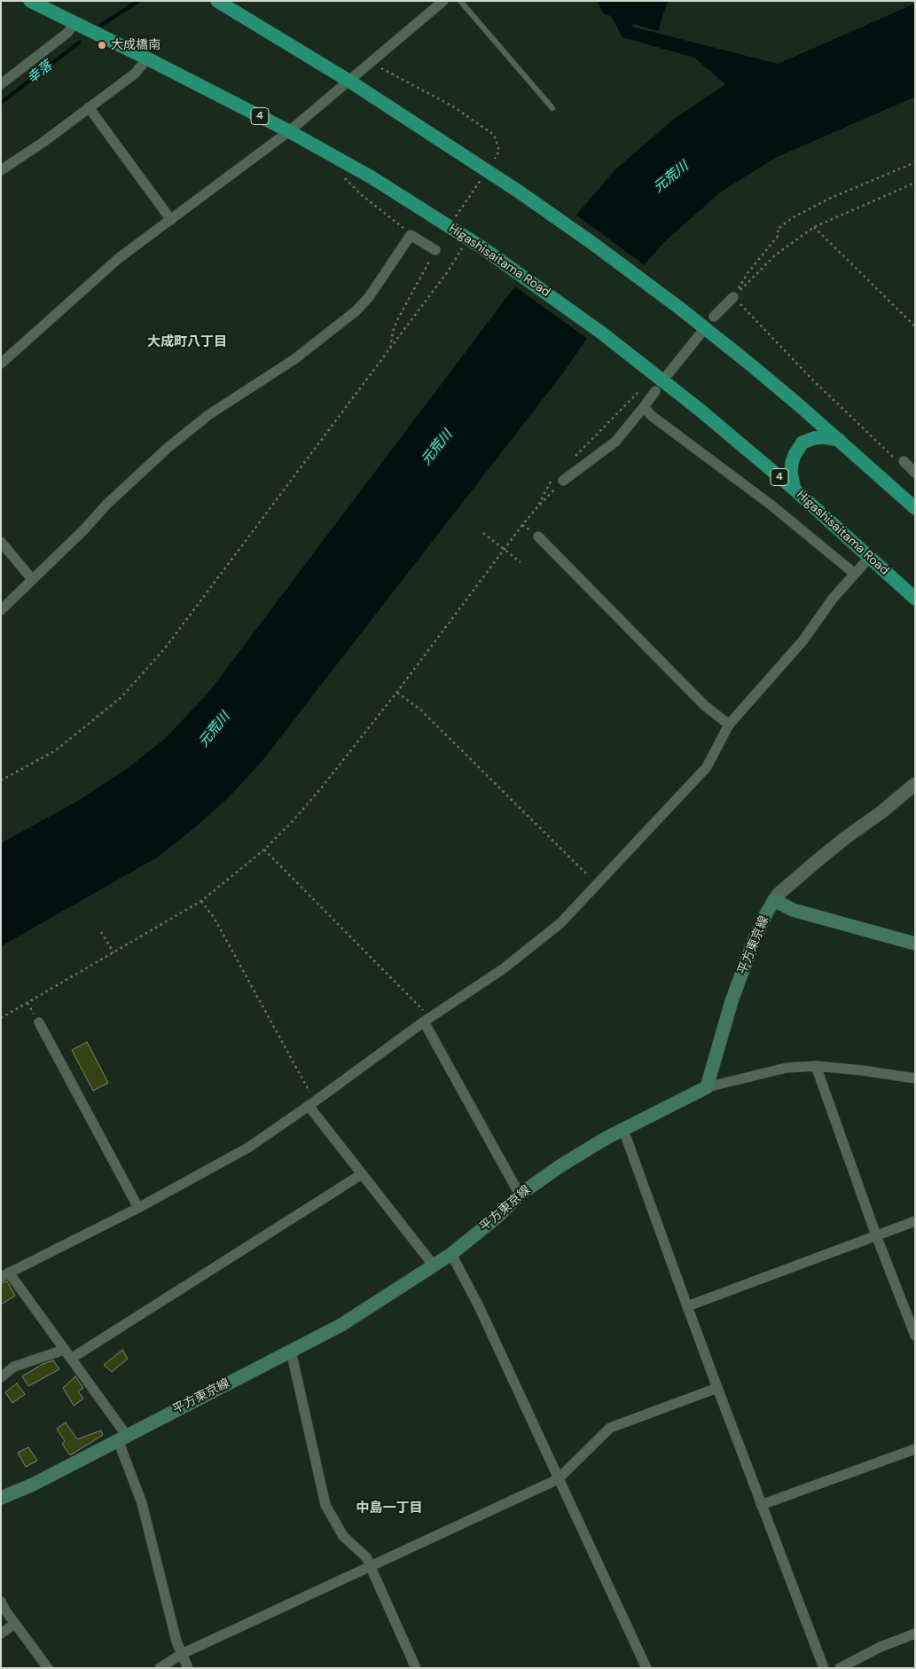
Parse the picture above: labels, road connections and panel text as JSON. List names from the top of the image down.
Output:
{
  "streets": {
    "highway": ["4", "Higashisaitama Road"],
    "main road": ["平方東京線"]
  },
  "crossings": [
    ["4", "Higashisaitama Road"]
  ],
  "districts": ["大成町八丁目", "中島一丁目"],
  "water": ["幸落", "元荒川"],
  "places": ["大成橋南"]
}
